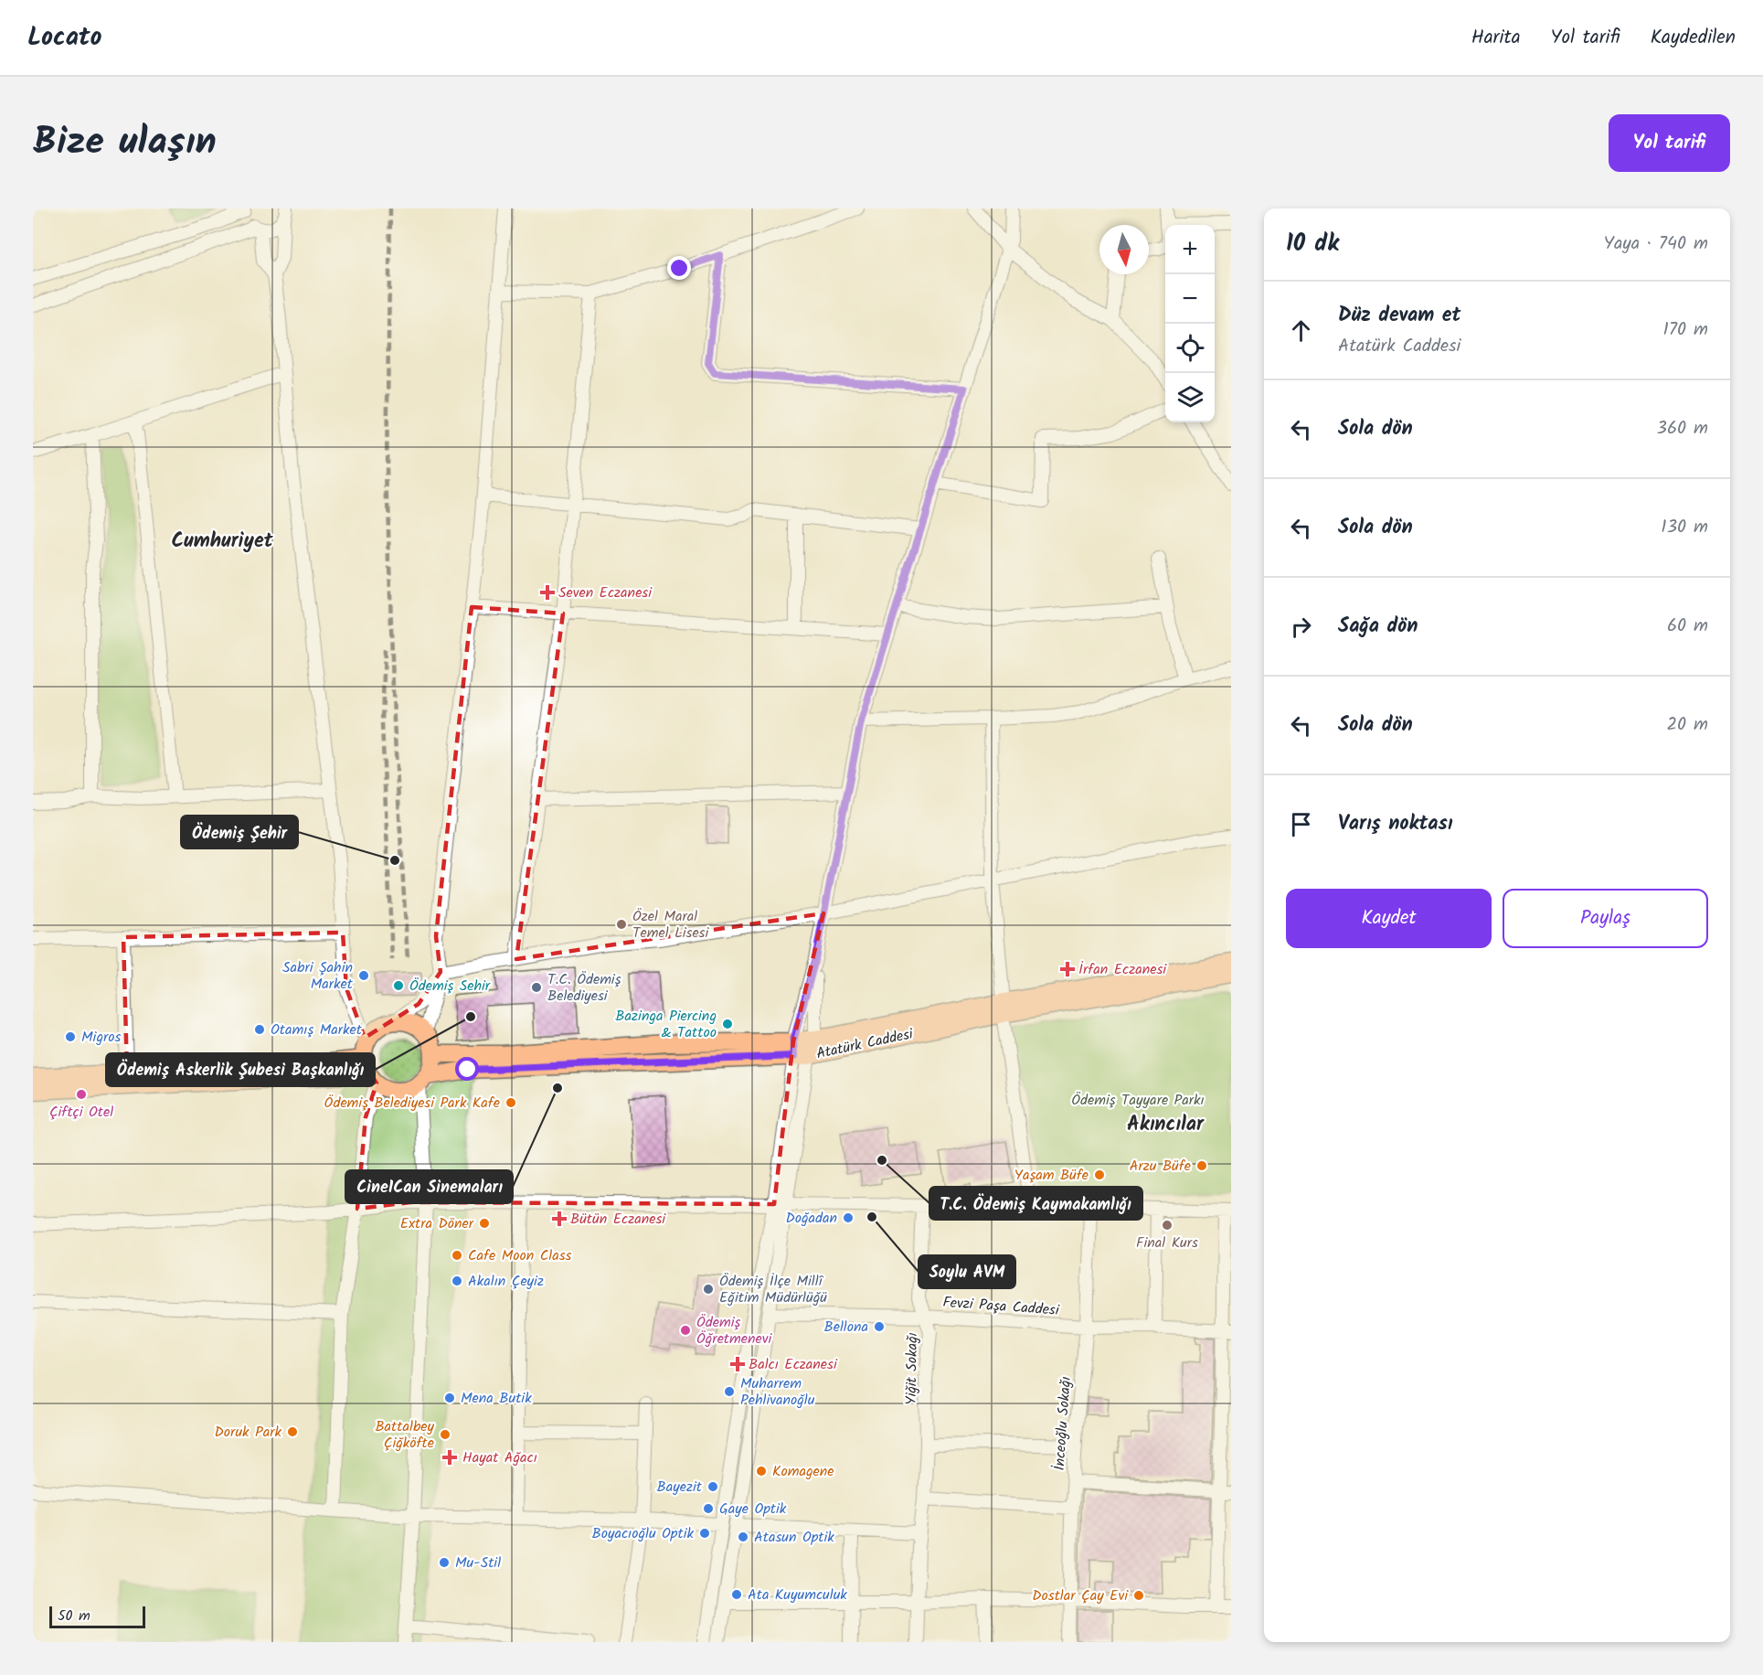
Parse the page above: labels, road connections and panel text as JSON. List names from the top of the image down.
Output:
{
  "streets": {
    "main road": ["Atatürk Caddesi"],
    "street": ["Fevzi Paşa Caddesi", "Yiğit Sokağı", "İnceoğlu Sokağı"]
  },
  "crossings": [
    ["Fevzi Paşa Caddesi", "Yiğit Sokağı"],
    ["Fevzi Paşa Caddesi", "İnceoğlu Sokağı"]
  ],
  "districts": ["Cumhuriyet", "Akıncılar"],
  "parks": ["Ödemiş Tayyare Parkı"],
  "places": {
    "health": [
      "Seven Eczanesi",
      "İrfan Eczanesi",
      "Bütün Eczanesi",
      "Balcı Eczanesi",
      "Hayat Ağacı"
    ],
    "other": [
      "Ödemiş Şehir",
      "Özel Maral Temel Lisesi",
      "Sabri Şahin Market",
      "Ödemiş Sehir",
      "T.C. Ödemiş Belediyesi",
      "Ödemiş Askerlik Şubesi Başkanlığı",
      "Bazinga Piercing & Tattoo",
      "Otamış Market",
      "Migros",
      "Cine1Can Sinemaları",
      "Çiftçi Otel",
      "Ödemiş Belediyesi Park Kafe",
      "T.C. Ödemiş Kaymakamlığı",
      "Arzu Büfe",
      "Yaşam Büfe",
      "Soylu AVM",
      "Doğadan",
      "Extra Döner",
      "Final Kurs",
      "Cafe Moon Class",
      "Akalın Çeyiz",
      "Ödemiş İlçe Millî Eğitim Müdürlüğü",
      "Bellona",
      "Ödemiş Öğretmenevi",
      "Muharrem Pehlivanoğlu",
      "Mena Butik",
      "Doruk Park",
      "Battalbey Çiğköfte",
      "Komagene",
      "Bayezit",
      "Gaye Optik",
      "Boyacıoğlu Optik",
      "Atasun Optik",
      "Mu-Stil",
      "Ata Kuyumculuk",
      "Dostlar Çay Evi"
    ]
  },
  "scale_bar": "50 m",
  "north": "bottom",
  "page": {
    "header": "Locato",
    "nav": ["Harita", "Yol tarifi", "Kaydedilen"],
    "title": "Bize ulaşın",
    "buttons": [
      "Yol tarifi",
      ["Kaydet", "Paylaş"]
    ],
    "heading": ["10 dk", "Yaya · 740 m"],
    "map_buttons": ["+", "−"],
    "list": [
      ["Düz devam et", "Atatürk Caddesi", "170 m"],
      ["Sola dön", "360 m"],
      ["Sola dön", "130 m"],
      ["Sağa dön", "60 m"],
      ["Sola dön", "20 m"],
      "Varış noktası"
    ],
    "scale": "50 m"
  }
}
